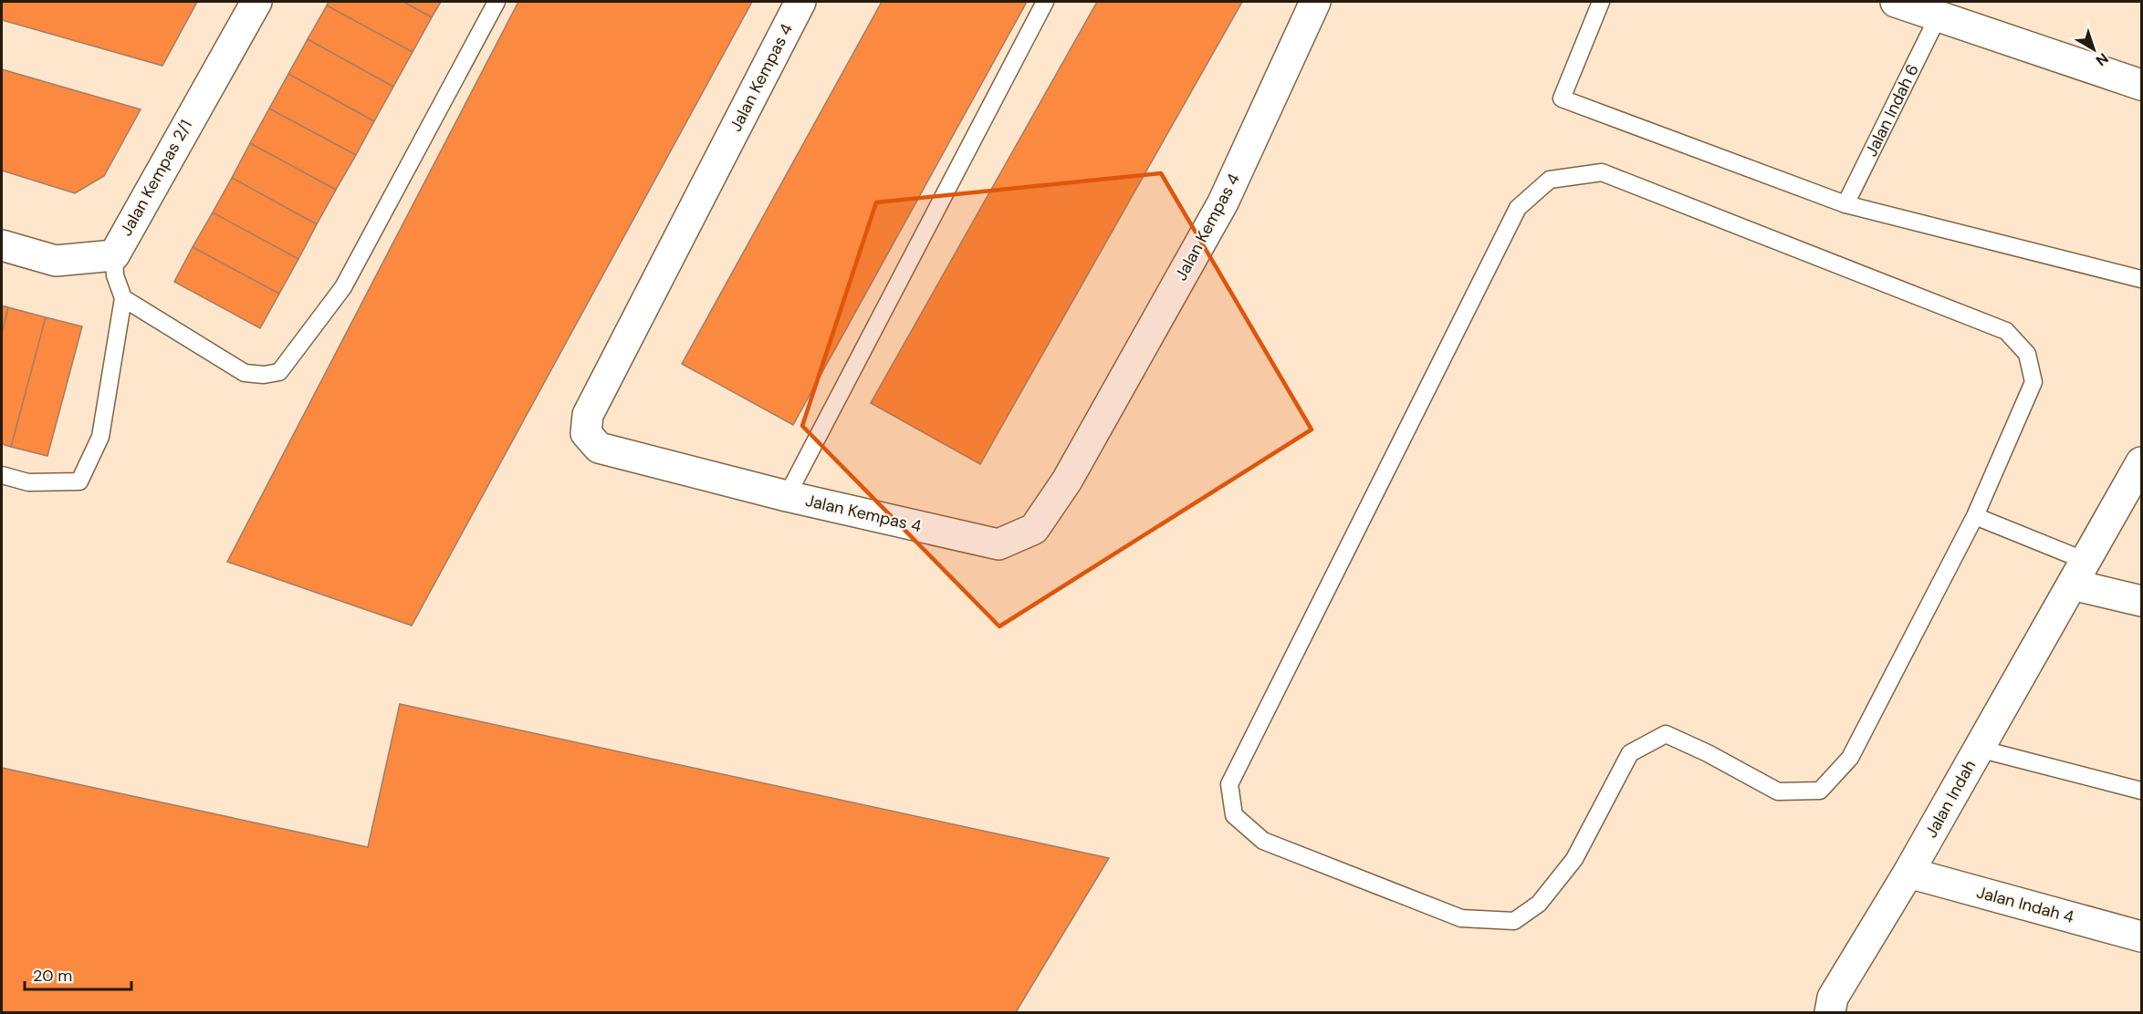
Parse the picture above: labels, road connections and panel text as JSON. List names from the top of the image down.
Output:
{
  "streets": {
    "street": [
      "Jalan Kempas 4",
      "Jalan Kempas 2/1",
      "Jalan Indah",
      "Jalan Indah 4"
    ],
    "lane": ["Jalan Indah 6"]
  },
  "crossings": [
    ["Jalan Indah", "Jalan Indah 4"]
  ],
  "scale_bar": "20 m",
  "north": "bottom right"
}
